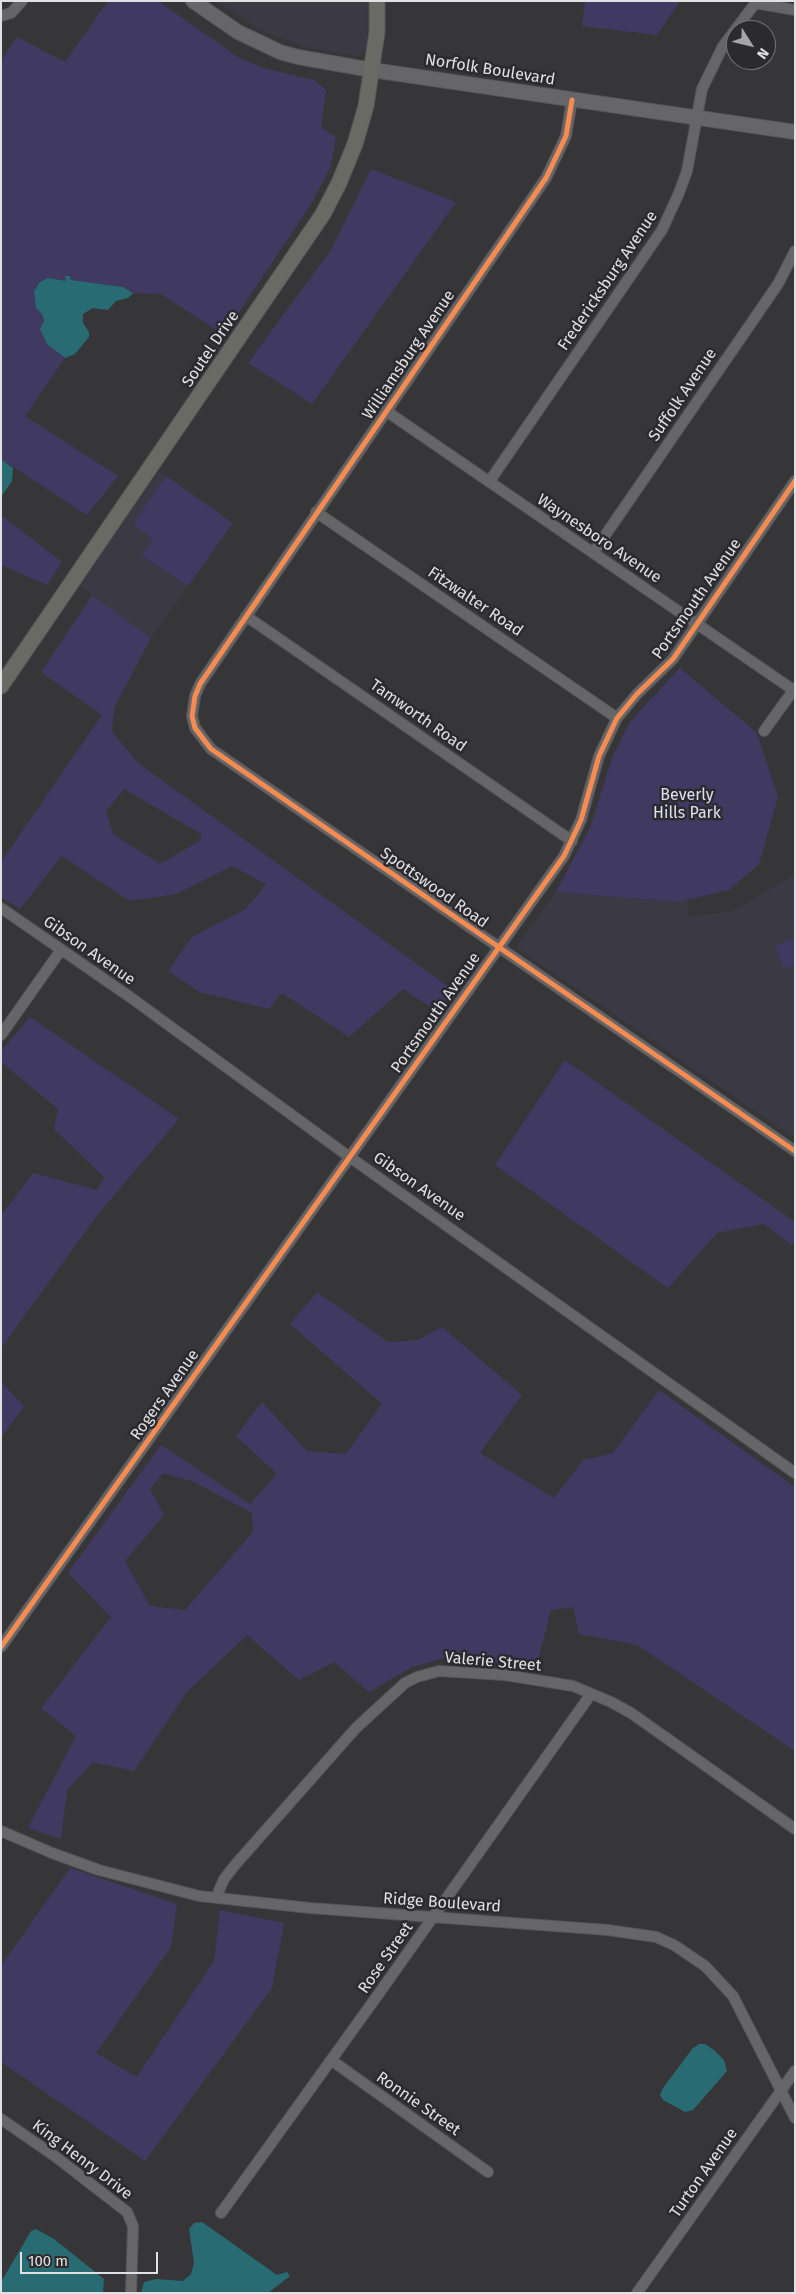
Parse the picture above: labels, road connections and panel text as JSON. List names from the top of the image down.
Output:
{
  "streets": {
    "main road": ["Soutel Drive"],
    "street": [
      "Norfolk Boulevard",
      "Fredericksburg Avenue",
      "Williamsburg Avenue",
      "Suffolk Avenue",
      "Waynesboro Avenue",
      "Portsmouth Avenue",
      "Fitzwalter Road",
      "Tamworth Road",
      "Spottswood Road",
      "Gibson Avenue",
      "Rogers Avenue",
      "Valerie Street",
      "Ridge Boulevard",
      "Rose Street",
      "Ronnie Street",
      "King Henry Drive",
      "Turton Avenue"
    ]
  },
  "crossings": [
    ["Norfolk Boulevard", "Fredericksburg Avenue"],
    ["Norfolk Boulevard", "Soutel Drive"],
    ["Norfolk Boulevard", "Williamsburg Avenue"],
    ["Fredericksburg Avenue", "Waynesboro Avenue"],
    ["Williamsburg Avenue", "Waynesboro Avenue"],
    ["Williamsburg Avenue", "Fitzwalter Road"],
    ["Williamsburg Avenue", "Tamworth Road"],
    ["Williamsburg Avenue", "Spottswood Road"],
    ["Suffolk Avenue", "Waynesboro Avenue"],
    ["Waynesboro Avenue", "Portsmouth Avenue"],
    ["Portsmouth Avenue", "Fitzwalter Road"],
    ["Portsmouth Avenue", "Tamworth Road"],
    ["Portsmouth Avenue", "Spottswood Road"],
    ["Portsmouth Avenue", "Gibson Avenue"],
    ["Portsmouth Avenue", "Rogers Avenue"],
    ["Tamworth Road", "Spottswood Road"],
    ["Gibson Avenue", "Rogers Avenue"],
    ["Valerie Street", "Ridge Boulevard"],
    ["Valerie Street", "Rose Street"],
    ["Ridge Boulevard", "Rose Street"],
    ["Ridge Boulevard", "Turton Avenue"],
    ["Rose Street", "Ronnie Street"]
  ],
  "parks": ["Beverly Hills Park"],
  "scale_bar": "100 m",
  "north": "bottom right"
}
